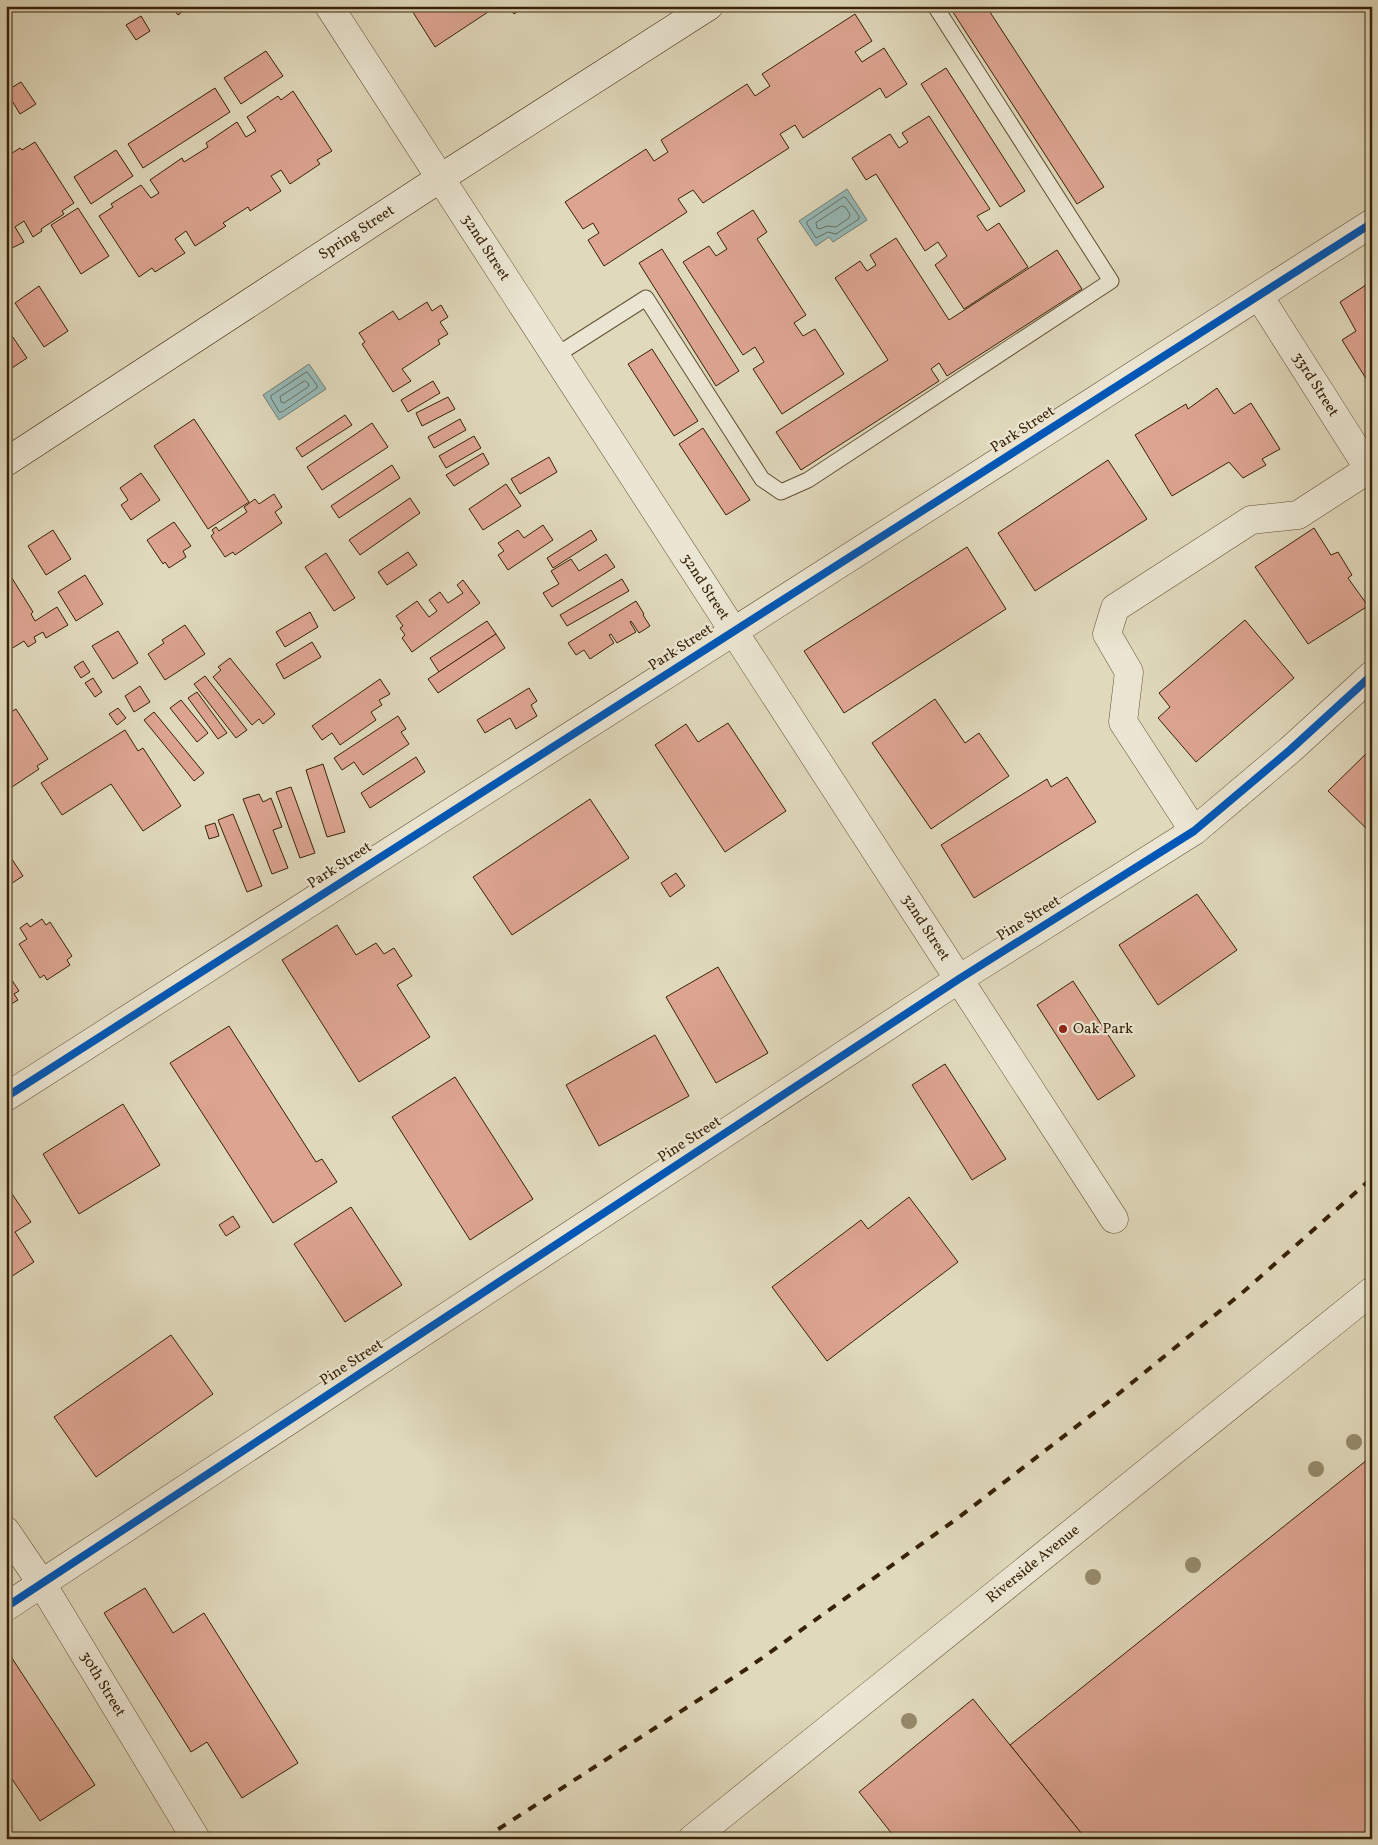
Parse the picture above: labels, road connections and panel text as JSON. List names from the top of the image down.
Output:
{
  "streets": {
    "street": [
      "Spring Street",
      "32nd Street",
      "33rd Street",
      "Park Street",
      "Pine Street",
      "Riverside Avenue",
      "30th Street"
    ]
  },
  "crossings": [
    ["Spring Street", "32nd Street"],
    ["32nd Street", "Park Street"],
    ["32nd Street", "Pine Street"],
    ["33rd Street", "Park Street"],
    ["Pine Street", "30th Street"]
  ],
  "places": ["Oak Park"]
}
